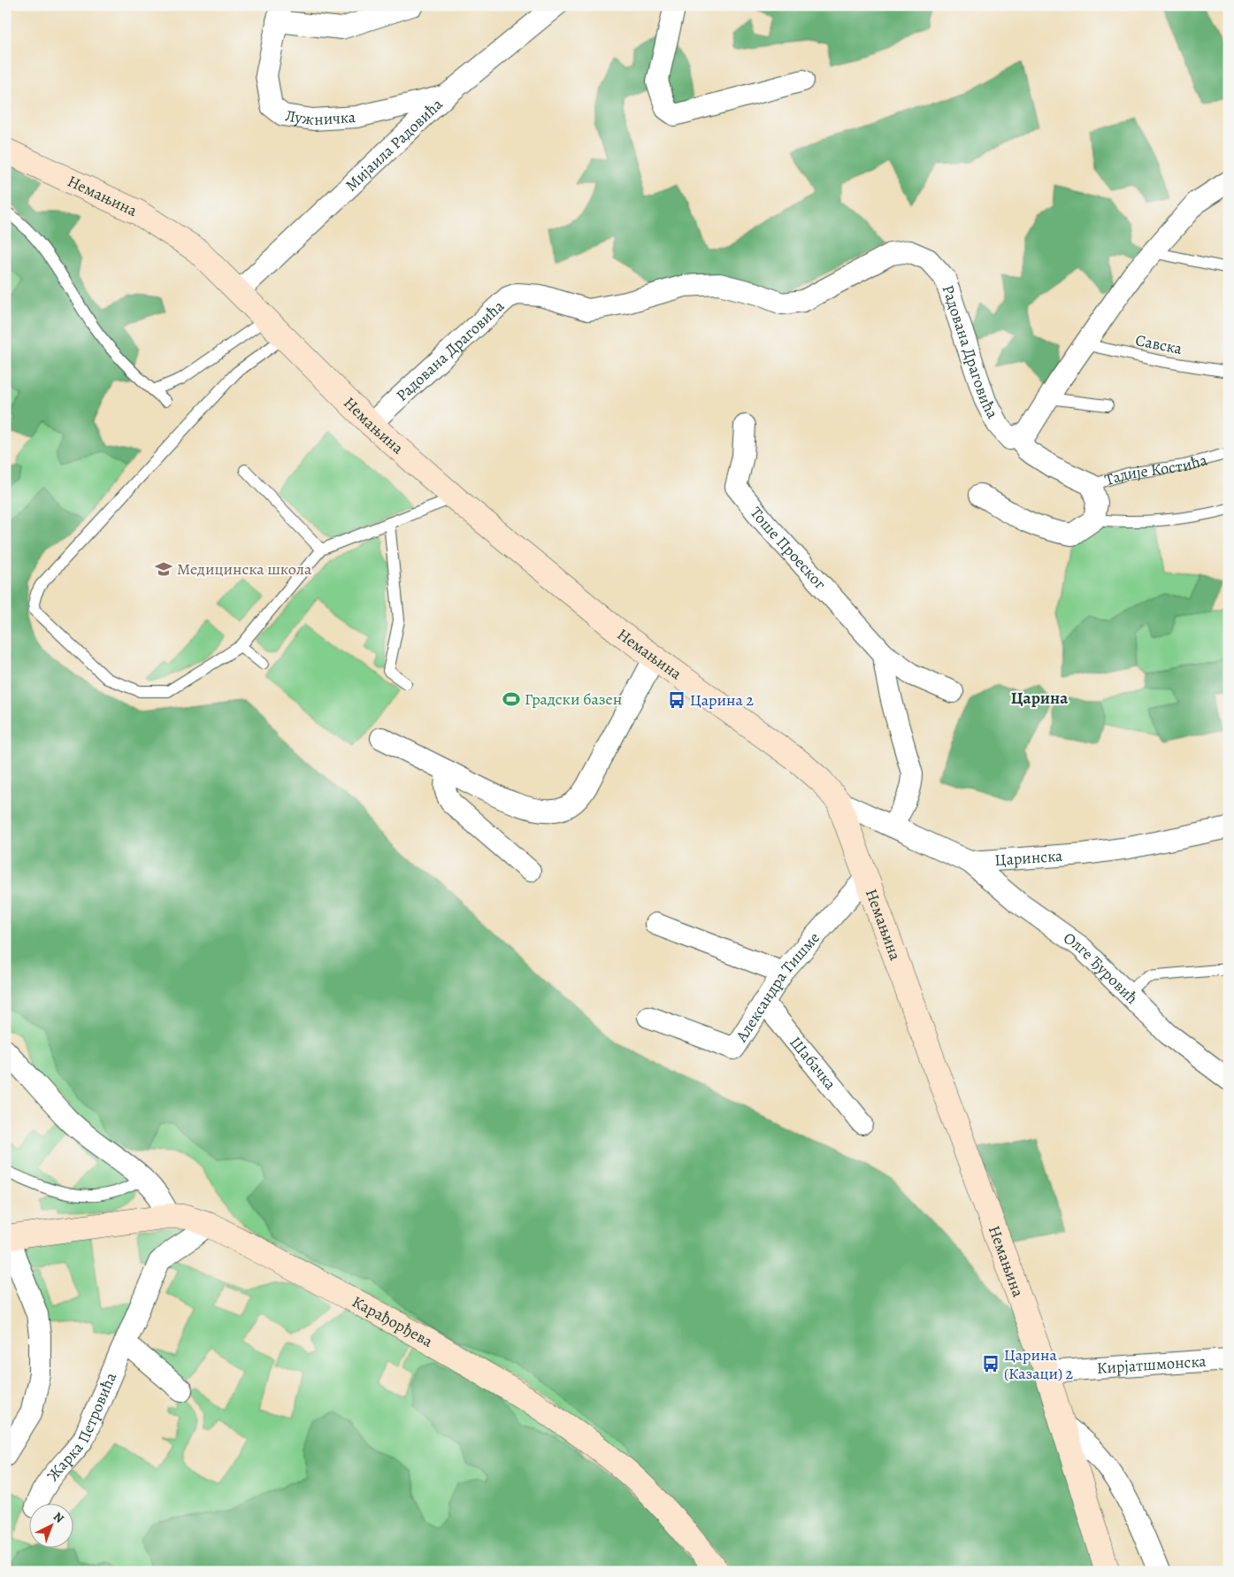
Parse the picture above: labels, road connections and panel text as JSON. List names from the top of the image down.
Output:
{
  "streets": {
    "main road": ["Немањина", "Карађорђева"],
    "street": [
      "Лужничка",
      "Мијаила Радовића",
      "Радована Драговића",
      "Тадије Костића",
      "Тоше Проеског",
      "Царинска",
      "Олге Ђуровић",
      "Александра Тишме",
      "Шабачка",
      "Кирјатшмонска",
      "Жарка Петровића"
    ],
    "lane": ["Савска"]
  },
  "crossings": [
    ["Лужничка", "Мијаила Радовића"],
    ["Мијаила Радовића", "Немањина"],
    ["Немањина", "Радована Драговића"],
    ["Немањина", "Царинска"],
    ["Немањина", "Александра Тишме"],
    ["Немањина", "Кирјатшмонска"],
    ["Радована Драговића", "Тадије Костића"],
    ["Царинска", "Олге Ђуровић"],
    ["Александра Тишме", "Шабачка"],
    ["Карађорђева", "Жарка Петровића"]
  ],
  "districts": ["Царина"],
  "places": {
    "school or university": ["Медицинска школа"],
    "sports": ["Градски базен"],
    "bus stop": ["Царина 2", "Царина (Казаци) 2"]
  },
  "north": "top right"
}
